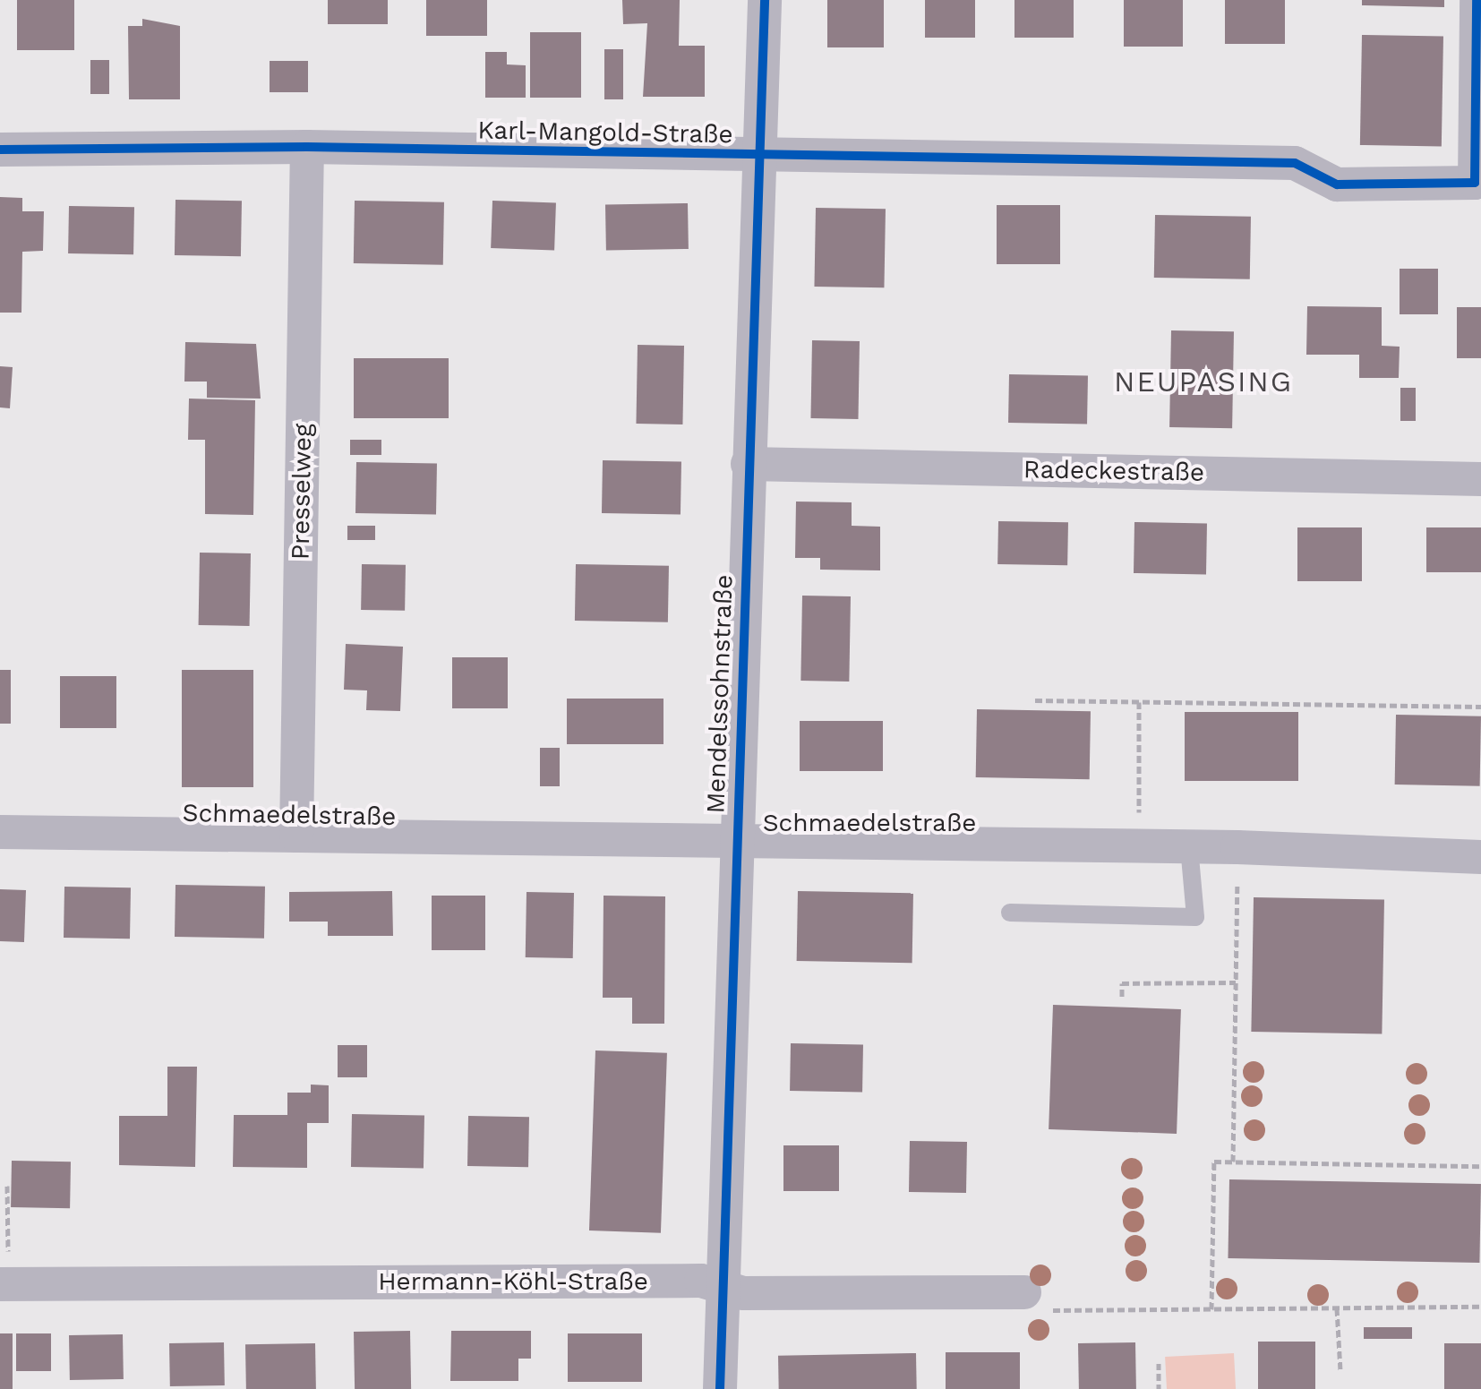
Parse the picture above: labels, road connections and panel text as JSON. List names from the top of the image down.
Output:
{
  "streets": {
    "street": [
      "Karl-Mangold-Straße",
      "Radeckestraße",
      "Presselweg",
      "Mendelssohnstraße",
      "Schmaedelstraße",
      "Hermann-Köhl-Straße"
    ]
  },
  "crossings": [
    ["Karl-Mangold-Straße", "Presselweg"],
    ["Karl-Mangold-Straße", "Mendelssohnstraße"],
    ["Radeckestraße", "Mendelssohnstraße"],
    ["Presselweg", "Schmaedelstraße"],
    ["Mendelssohnstraße", "Schmaedelstraße"],
    ["Mendelssohnstraße", "Hermann-Köhl-Straße"]
  ],
  "districts": ["NEUPASING"]
}
